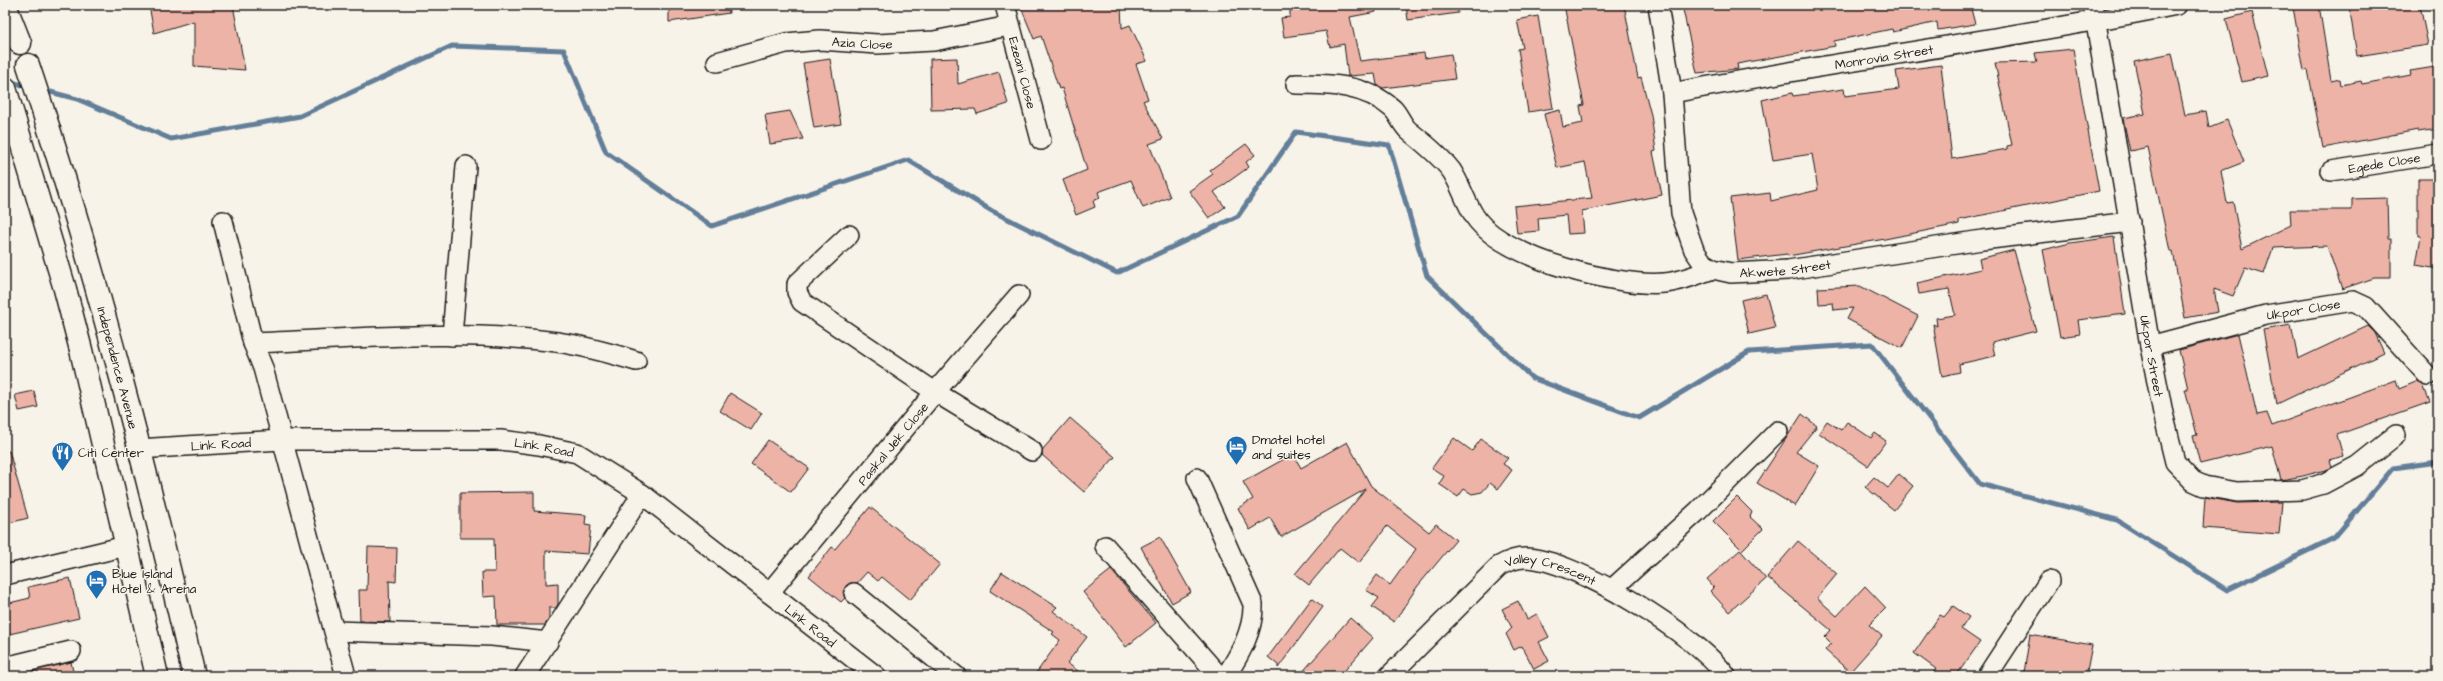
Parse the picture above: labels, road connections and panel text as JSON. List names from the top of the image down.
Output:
{
  "streets": {
    "main road": ["Independence Avenue"],
    "street": [
      "Azia Close",
      "Monrovia Street",
      "Ezeani Close",
      "Egede Close",
      "Akwete Street",
      "Ukpor Close",
      "Ukpor Street",
      "Paskal Jek Close",
      "Link Road",
      "Valley Crescent"
    ]
  },
  "crossings": [
    ["Azia Close", "Ezeani Close"],
    ["Monrovia Street", "Ukpor Street"],
    ["Akwete Street", "Ukpor Street"],
    ["Ukpor Close", "Ukpor Street"],
    ["Independence Avenue", "Link Road"],
    ["Paskal Jek Close", "Link Road"]
  ],
  "places": {
    "hotel": ["Dmatel hotel and suites", "Blue Island Hotel & Arena"],
    "restaurant": ["Citi Center"]
  }
}
